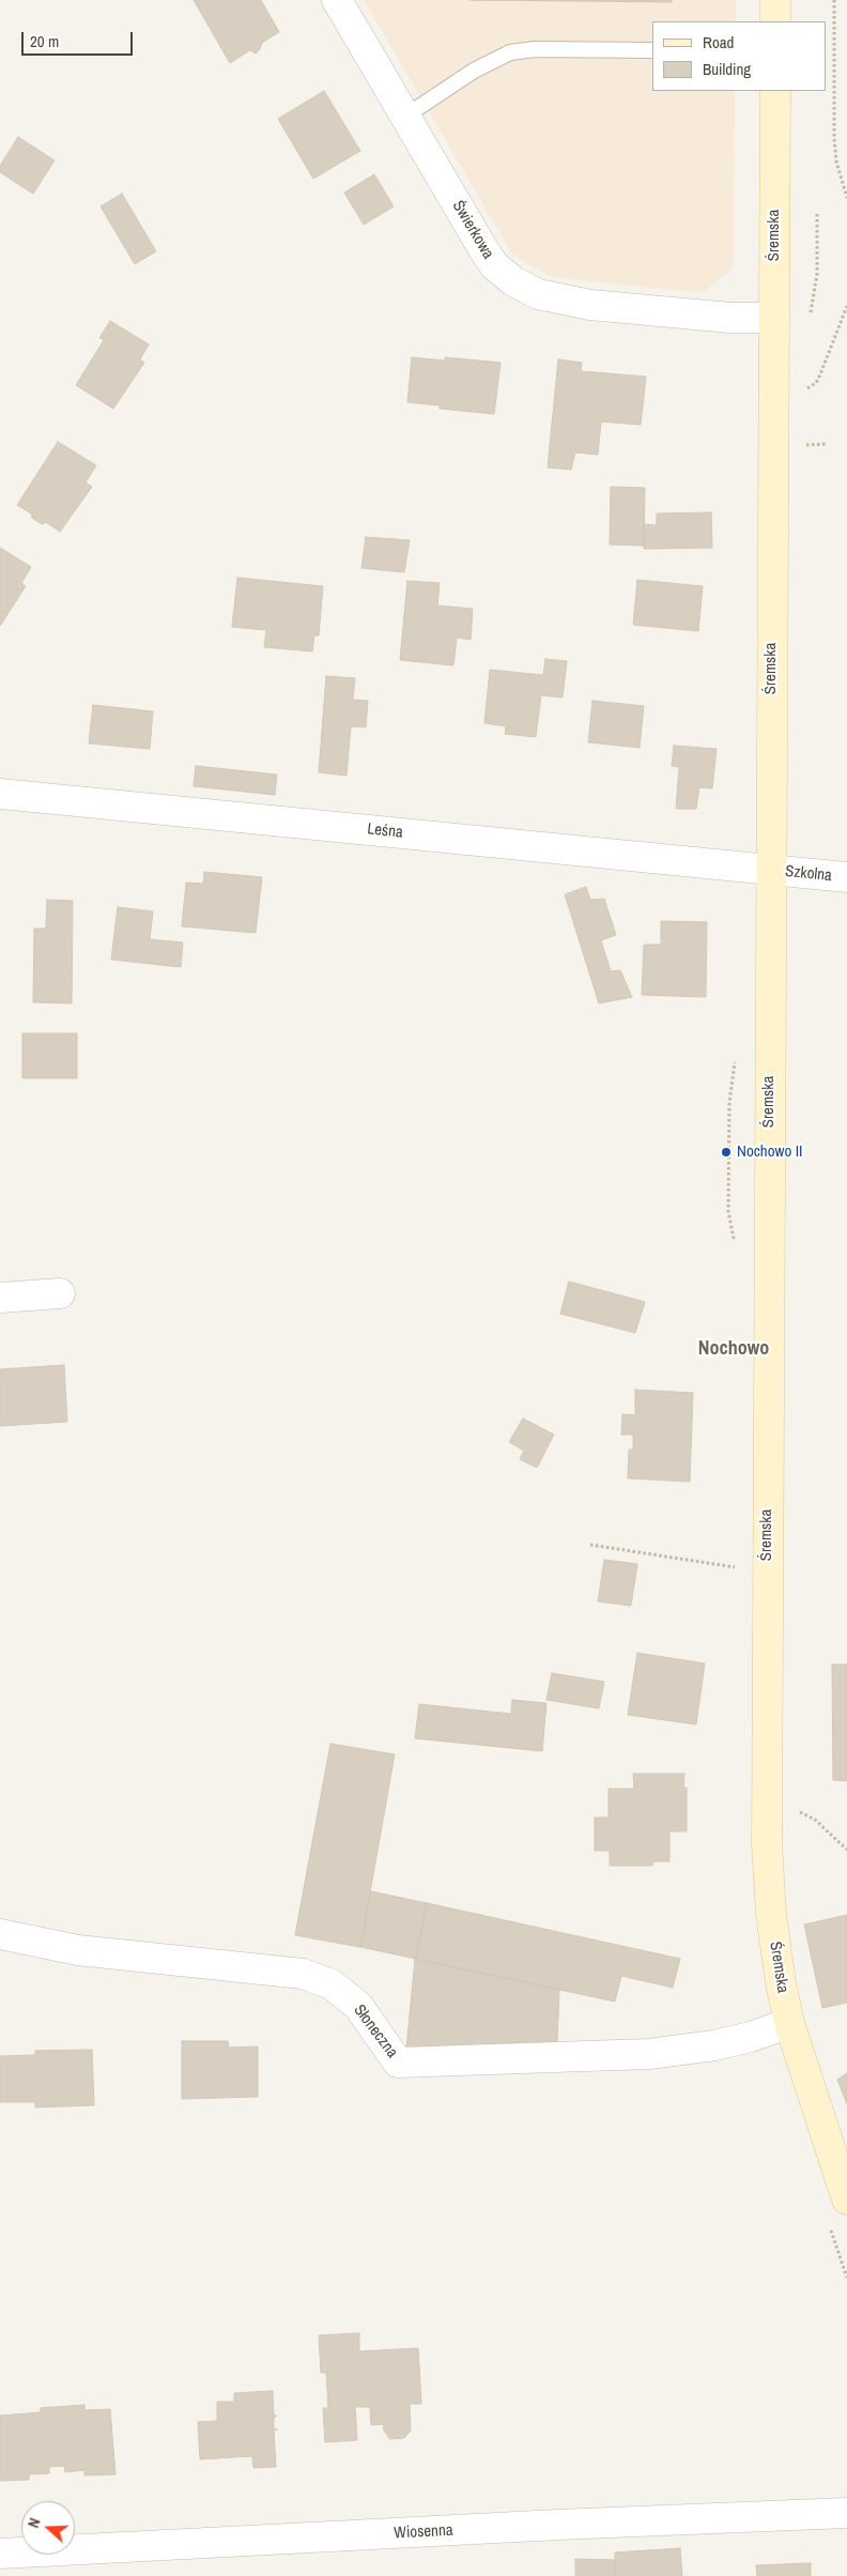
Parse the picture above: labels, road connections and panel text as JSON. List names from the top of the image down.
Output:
{
  "streets": {
    "main road": ["Śremska"],
    "street": [
      "Świerkowa",
      "Leśna",
      "Szkolna",
      "Słoneczna",
      "Wiosenna"
    ]
  },
  "crossings": [
    ["Świerkowa", "Śremska"],
    ["Śremska", "Leśna"],
    ["Śremska", "Szkolna"],
    ["Śremska", "Słoneczna"],
    ["Leśna", "Szkolna"]
  ],
  "districts": ["Nochowo"],
  "places": ["Nochowo II"],
  "legend": ["Road", "Building"],
  "scale_bar": "20 m",
  "north": "left"
}
